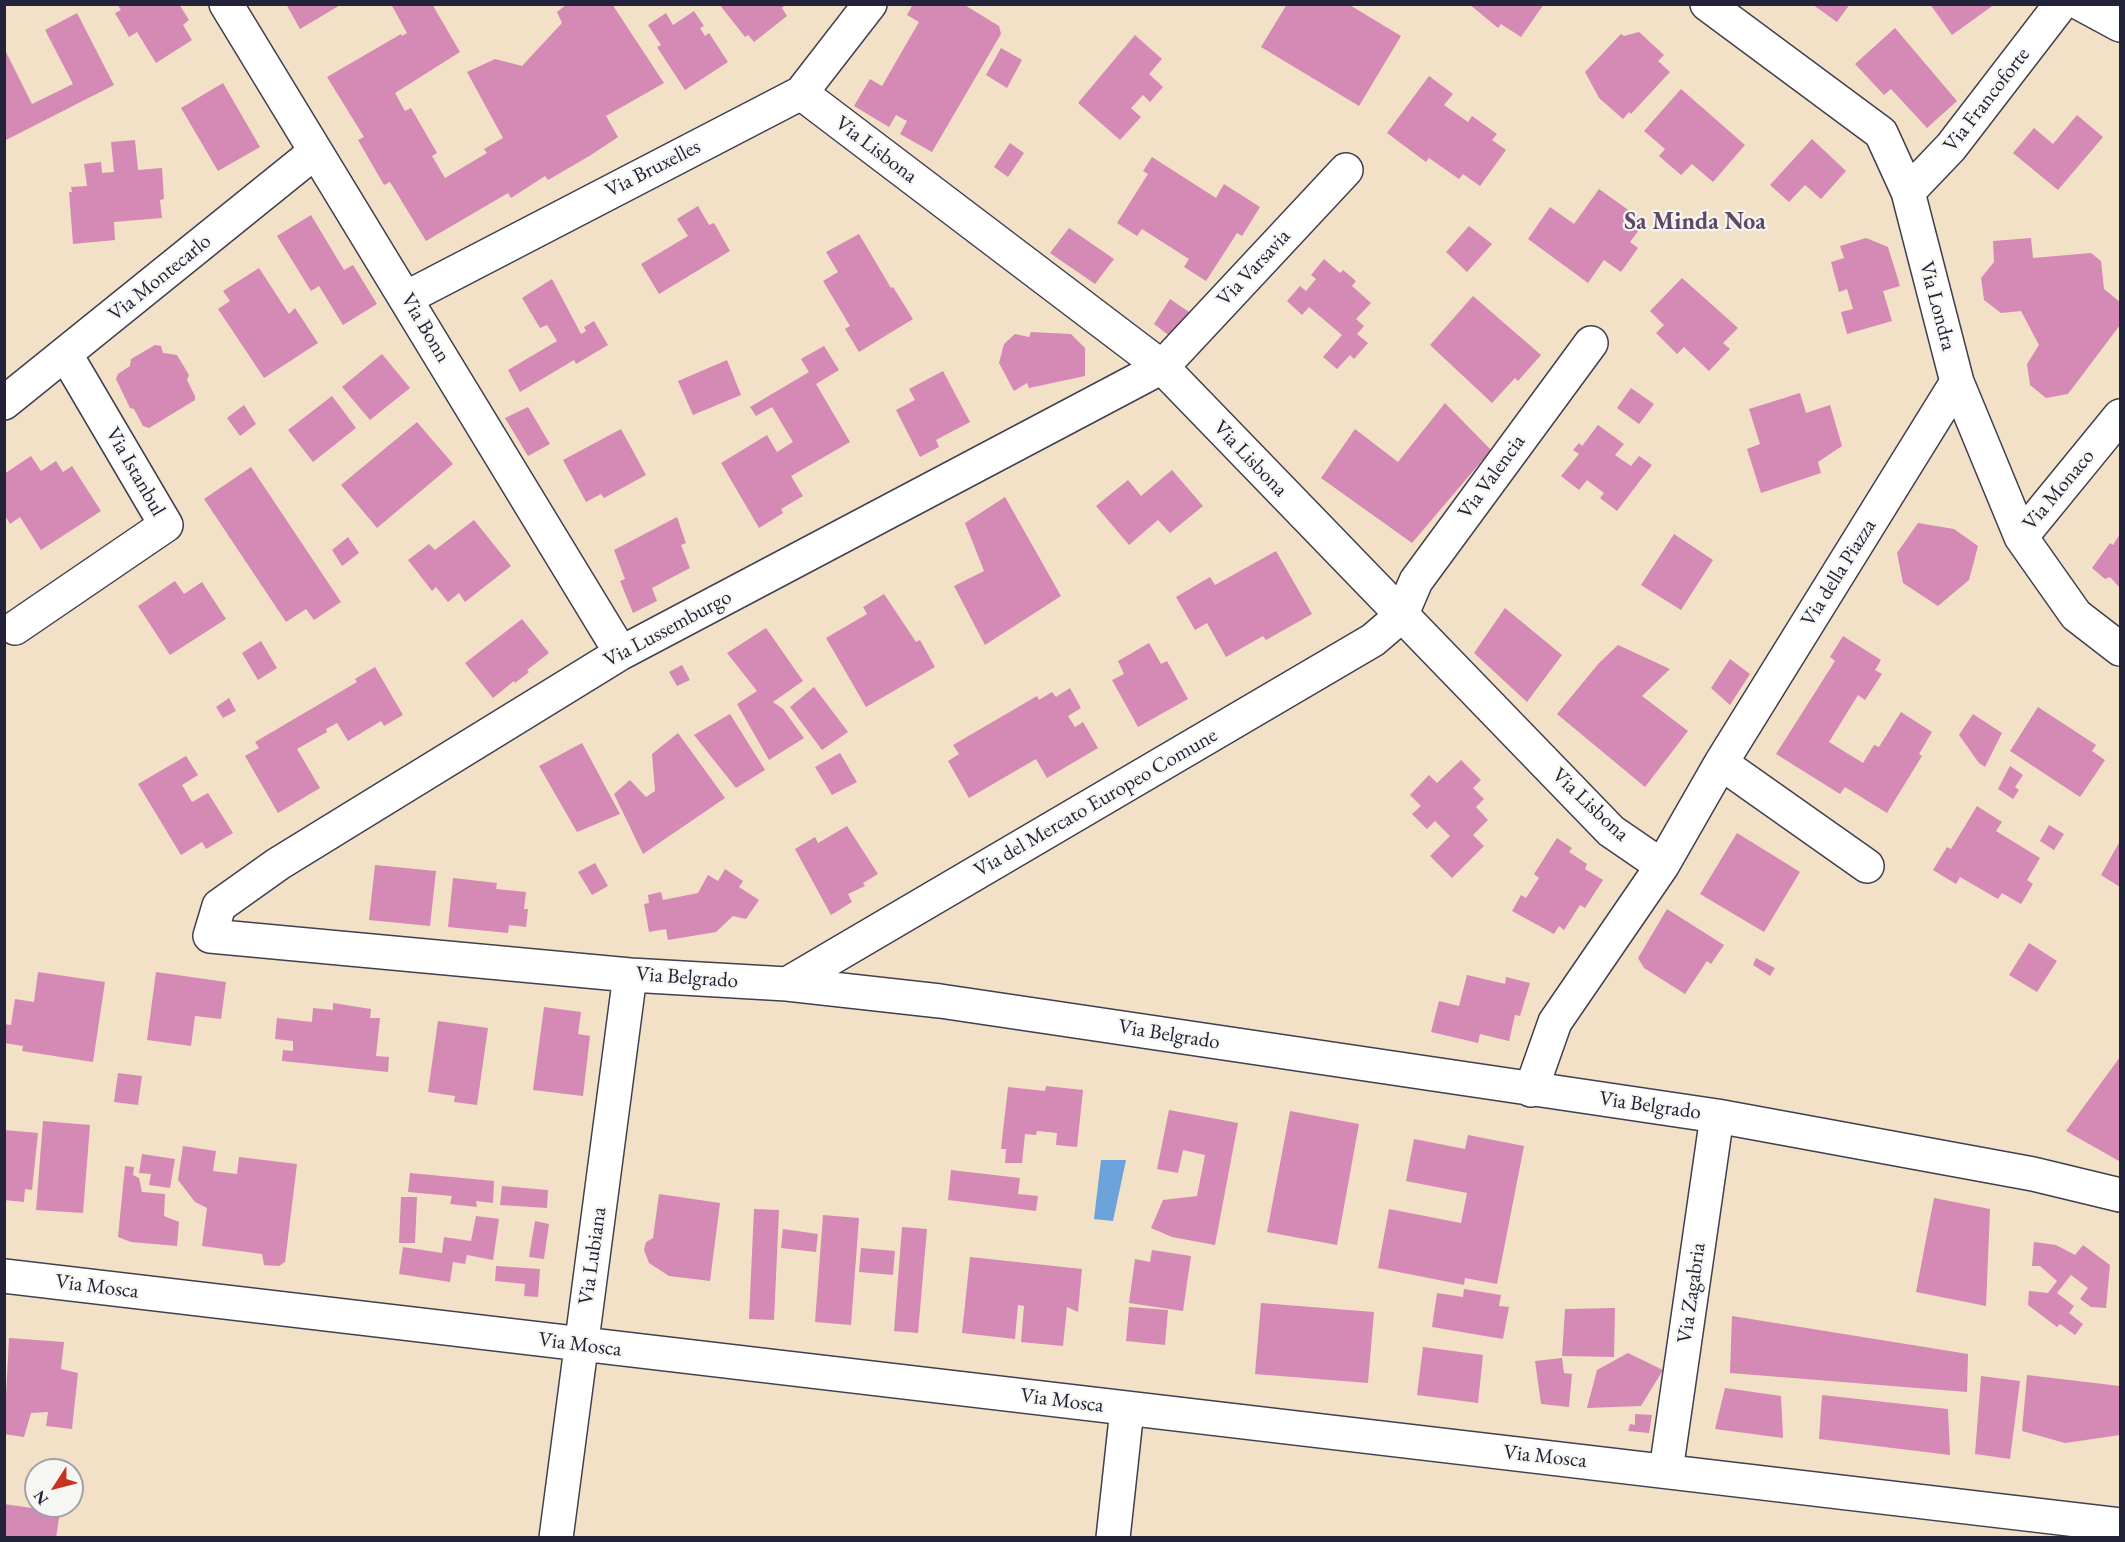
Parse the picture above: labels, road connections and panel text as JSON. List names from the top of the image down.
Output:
{
  "streets": {
    "street": [
      "Via Francoforte",
      "Via Lisbona",
      "Via Bruxelles",
      "Via Varsavia",
      "Via Montecarlo",
      "Via Londra",
      "Via Bonn",
      "Via Istanbul",
      "Via Valencia",
      "Via Monaco",
      "Via della Piazza",
      "Via Lussemburgo",
      "Via del Mercato Europeo Comune",
      "Via Belgrado",
      "Via Lubiana",
      "Via Mosca",
      "Via Zagabria"
    ]
  },
  "crossings": [
    ["Via Francoforte", "Via Londra"],
    ["Via Lisbona", "Via Bruxelles"],
    ["Via Lisbona", "Via Varsavia"],
    ["Via Lisbona", "Via Valencia"],
    ["Via Lisbona", "Via della Piazza"],
    ["Via Lisbona", "Via Lussemburgo"],
    ["Via Lisbona", "Via del Mercato Europeo Comune"],
    ["Via Bruxelles", "Via Bonn"],
    ["Via Varsavia", "Via Lussemburgo"],
    ["Via Montecarlo", "Via Bonn"],
    ["Via Montecarlo", "Via Istanbul"],
    ["Via Londra", "Via Monaco"],
    ["Via Londra", "Via della Piazza"],
    ["Via Bonn", "Via Lussemburgo"],
    ["Via Valencia", "Via del Mercato Europeo Comune"],
    ["Via della Piazza", "Via Belgrado"],
    ["Via Lussemburgo", "Via Belgrado"],
    ["Via del Mercato Europeo Comune", "Via Belgrado"],
    ["Via Belgrado", "Via Lubiana"],
    ["Via Belgrado", "Via Zagabria"],
    ["Via Lubiana", "Via Mosca"],
    ["Via Mosca", "Via Zagabria"]
  ],
  "districts": ["Sa Minda Noa"],
  "north": "bottom left"
}
